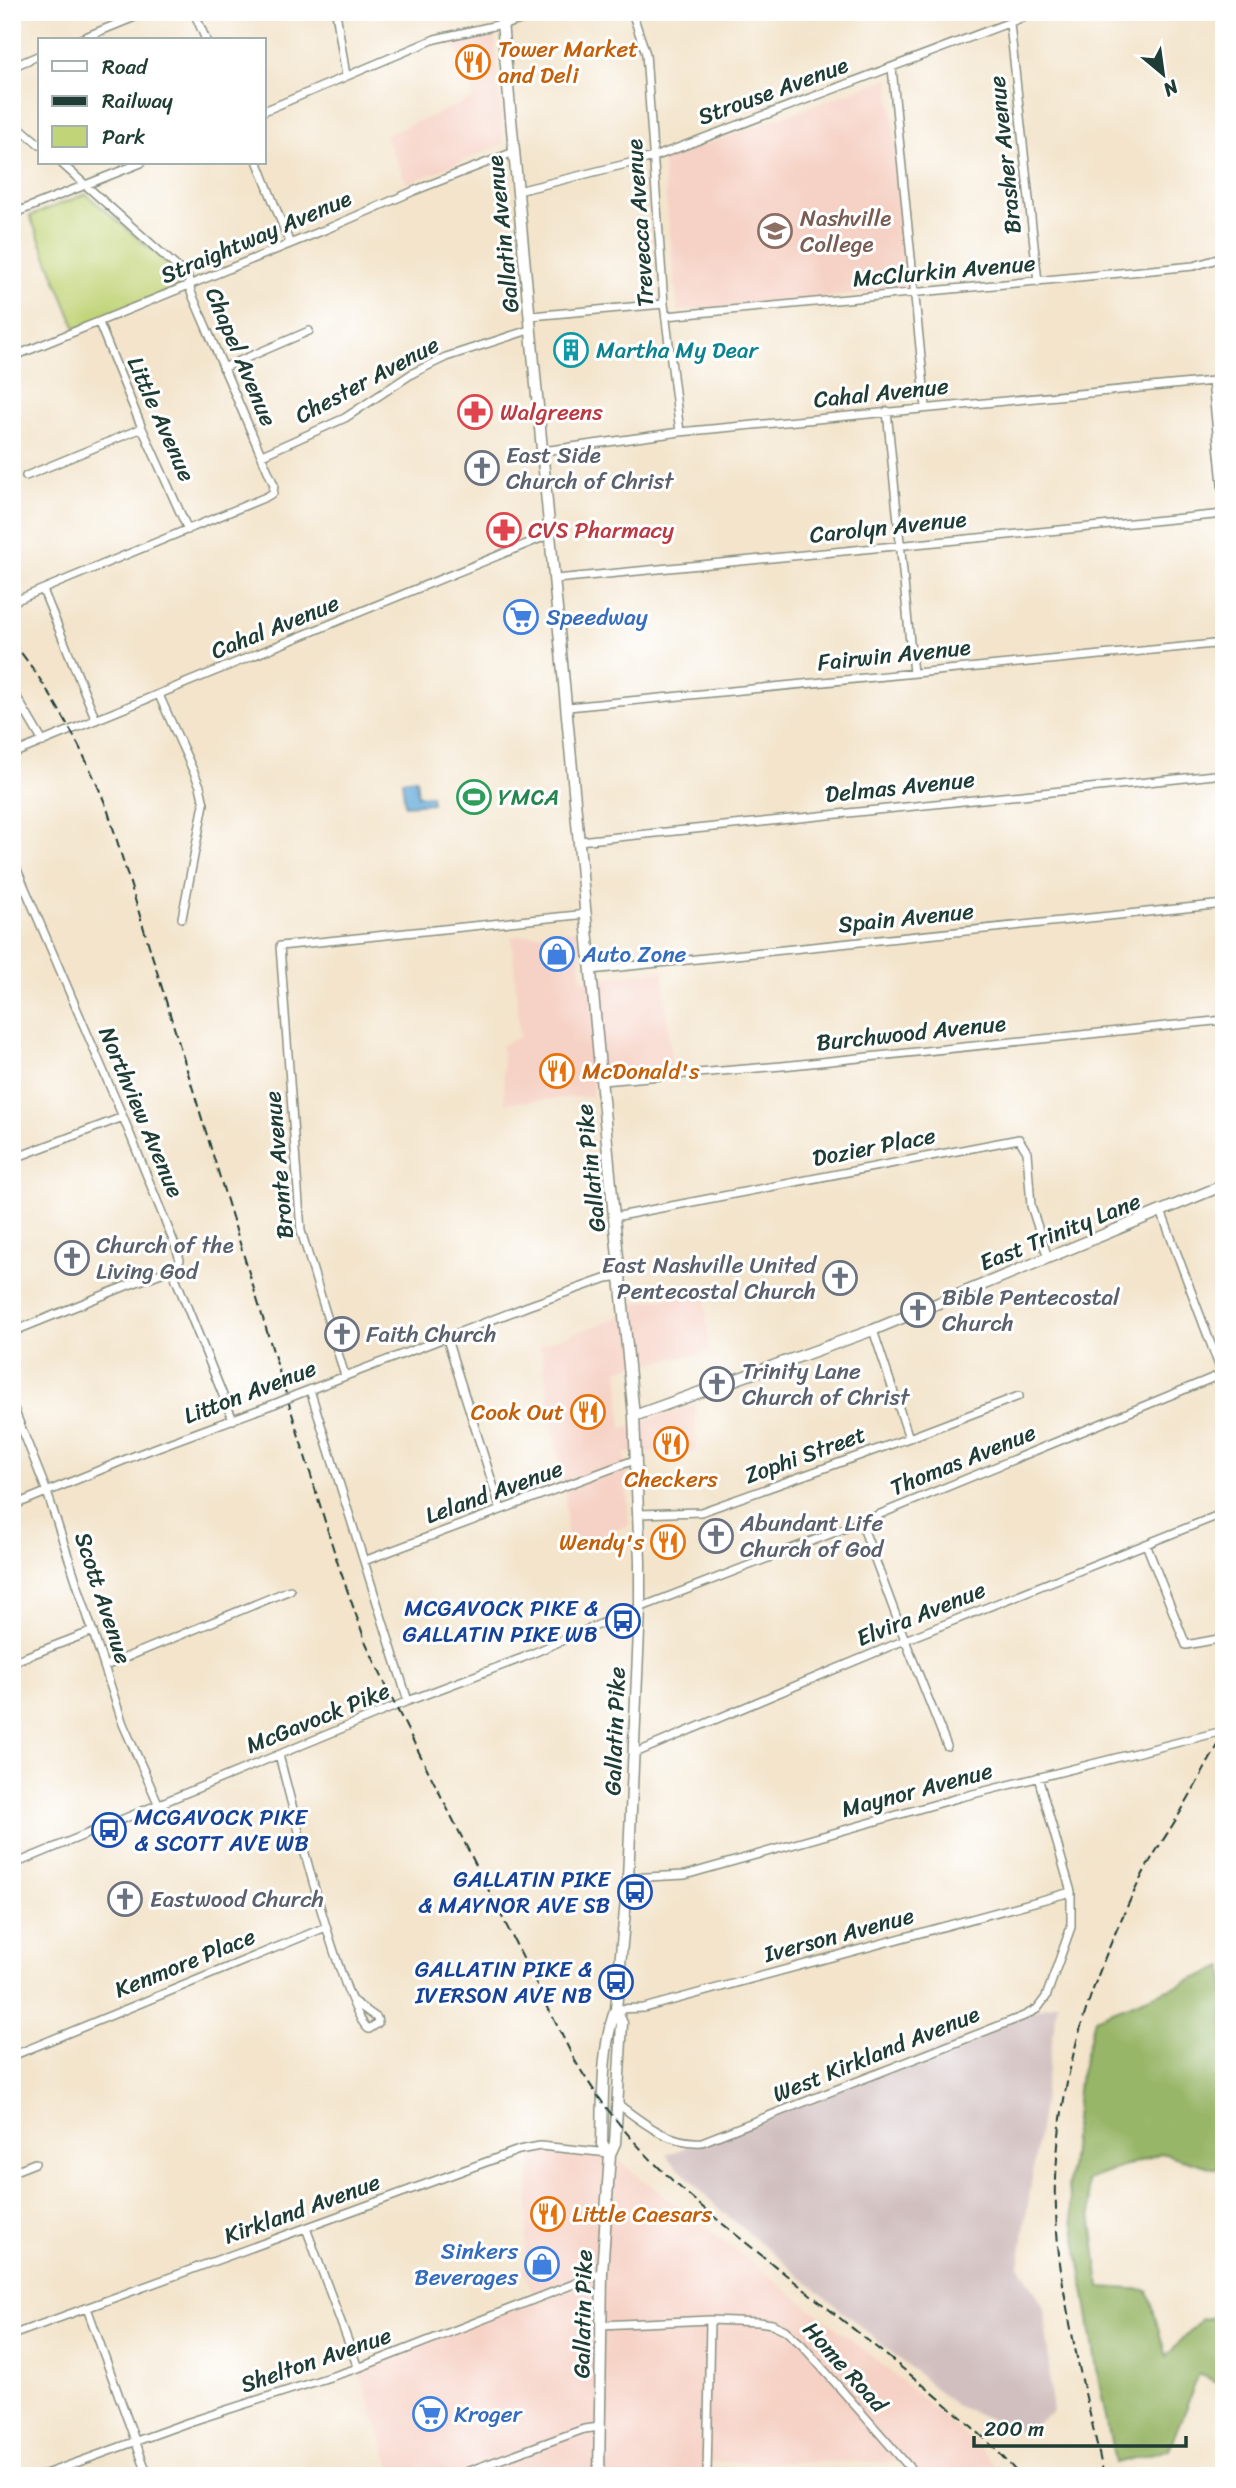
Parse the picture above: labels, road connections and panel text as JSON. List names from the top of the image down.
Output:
{
  "streets": {
    "main road": ["Gallatin Avenue", "Gallatin Pike", "East Trinity Lane"],
    "street": [
      "Strouse Avenue",
      "Brasher Avenue",
      "Trevecca Avenue",
      "Straightway Avenue",
      "McClurkin Avenue",
      "Chapel Avenue",
      "Chester Avenue",
      "Cahal Avenue",
      "Little Avenue",
      "Carolyn Avenue",
      "Fairwin Avenue",
      "Delmas Avenue",
      "Spain Avenue",
      "Burchwood Avenue",
      "Northview Avenue",
      "Dozier Place",
      "Bronte Avenue",
      "Litton Avenue",
      "Zophi Street",
      "Thomas Avenue",
      "Leland Avenue",
      "Scott Avenue",
      "Elvira Avenue",
      "McGavock Pike",
      "Maynor Avenue",
      "Iverson Avenue",
      "Kenmore Place",
      "West Kirkland Avenue",
      "Kirkland Avenue",
      "Shelton Avenue",
      "Home Road"
    ]
  },
  "crossings": [
    ["Strouse Avenue", "Brasher Avenue"],
    ["Strouse Avenue", "Trevecca Avenue"],
    ["Strouse Avenue", "Gallatin Avenue"],
    ["Brasher Avenue", "McClurkin Avenue"],
    ["Trevecca Avenue", "McClurkin Avenue"],
    ["Trevecca Avenue", "Cahal Avenue"],
    ["Gallatin Avenue", "Straightway Avenue"],
    ["Gallatin Avenue", "Chester Avenue"],
    ["Gallatin Avenue", "Cahal Avenue"],
    ["Gallatin Avenue", "Gallatin Pike"],
    ["Straightway Avenue", "Chapel Avenue"],
    ["Straightway Avenue", "Little Avenue"],
    ["Chapel Avenue", "Chester Avenue"],
    ["Chapel Avenue", "Little Avenue"],
    ["Cahal Avenue", "Gallatin Pike"],
    ["Carolyn Avenue", "Gallatin Pike"],
    ["Fairwin Avenue", "Gallatin Pike"],
    ["Delmas Avenue", "Gallatin Pike"],
    ["Spain Avenue", "Gallatin Pike"],
    ["Burchwood Avenue", "Gallatin Pike"],
    ["Northview Avenue", "Litton Avenue"],
    ["Dozier Place", "Gallatin Pike"],
    ["Dozier Place", "East Trinity Lane"],
    ["Bronte Avenue", "Gallatin Pike"],
    ["Bronte Avenue", "Litton Avenue"],
    ["Gallatin Pike", "East Trinity Lane"],
    ["Gallatin Pike", "Litton Avenue"],
    ["Gallatin Pike", "Zophi Street"],
    ["Gallatin Pike", "Thomas Avenue"],
    ["Gallatin Pike", "Leland Avenue"],
    ["Gallatin Pike", "Elvira Avenue"],
    ["Gallatin Pike", "McGavock Pike"],
    ["Gallatin Pike", "Maynor Avenue"],
    ["Gallatin Pike", "Iverson Avenue"],
    ["Gallatin Pike", "West Kirkland Avenue"],
    ["Gallatin Pike", "Kirkland Avenue"],
    ["Gallatin Pike", "Shelton Avenue"],
    ["Gallatin Pike", "Home Road"],
    ["Litton Avenue", "Scott Avenue"],
    ["Thomas Avenue", "McGavock Pike"],
    ["Scott Avenue", "McGavock Pike"],
    ["Maynor Avenue", "West Kirkland Avenue"],
    ["Iverson Avenue", "West Kirkland Avenue"]
  ],
  "places": {
    "restaurant": [
      "Tower Market and Deli",
      "McDonald's",
      "Cook Out",
      "Checkers",
      "Wendy's",
      "Little Caesars"
    ],
    "school or university": ["Nashville College"],
    "building": ["Martha My Dear"],
    "pharmacy": ["Walgreens", "CVS Pharmacy"],
    "church": [
      "East Side Church of Christ",
      "Church of the Living God",
      "East Nashville United Pentecostal Church",
      "Bible Pentecostal Church",
      "Faith Church",
      "Trinity Lane Church of Christ",
      "Abundant Life Church of God",
      "Eastwood Church"
    ],
    "supermarket": ["Speedway", "Kroger"],
    "sports": ["YMCA"],
    "shop": ["Auto Zone", "Sinkers Beverages"],
    "bus stop": [
      "MCGAVOCK PIKE & GALLATIN PIKE WB",
      "MCGAVOCK PIKE & SCOTT AVE WB",
      "GALLATIN PIKE & MAYNOR AVE SB",
      "GALLATIN PIKE & IVERSON AVE NB"
    ]
  },
  "legend": ["Road", "Railway", "Park"],
  "scale_bar": "200 m",
  "north": "bottom right"
}
